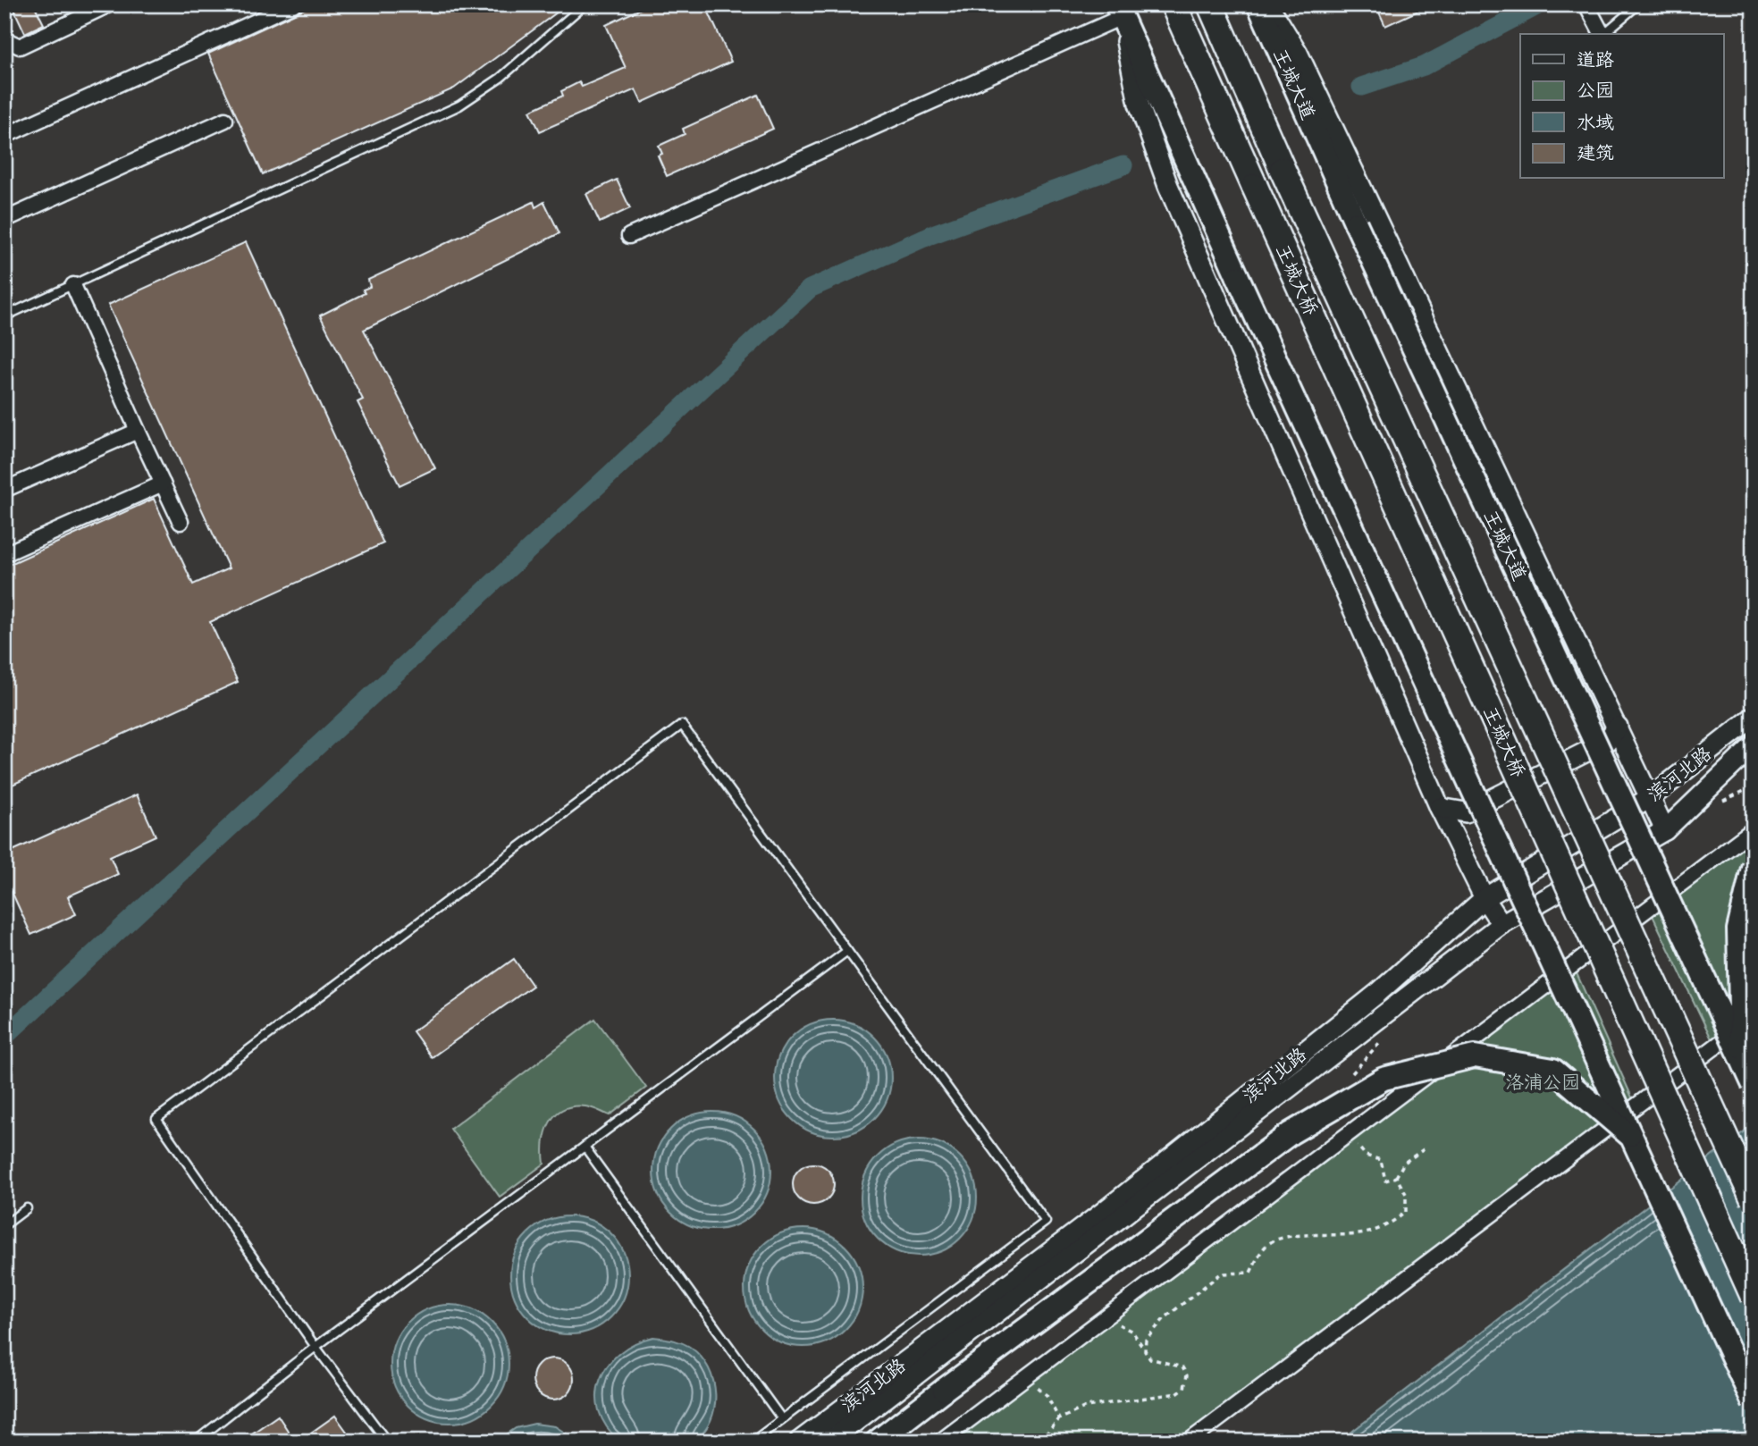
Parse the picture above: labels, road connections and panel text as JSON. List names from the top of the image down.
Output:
{
  "streets": {
    "highway": ["王城大桥"],
    "main road": ["王城大道", "滨河北路"]
  },
  "parks": ["洛浦公园"],
  "legend": [
    "道路",
    "公园",
    "水域",
    "建筑"
  ]
}
